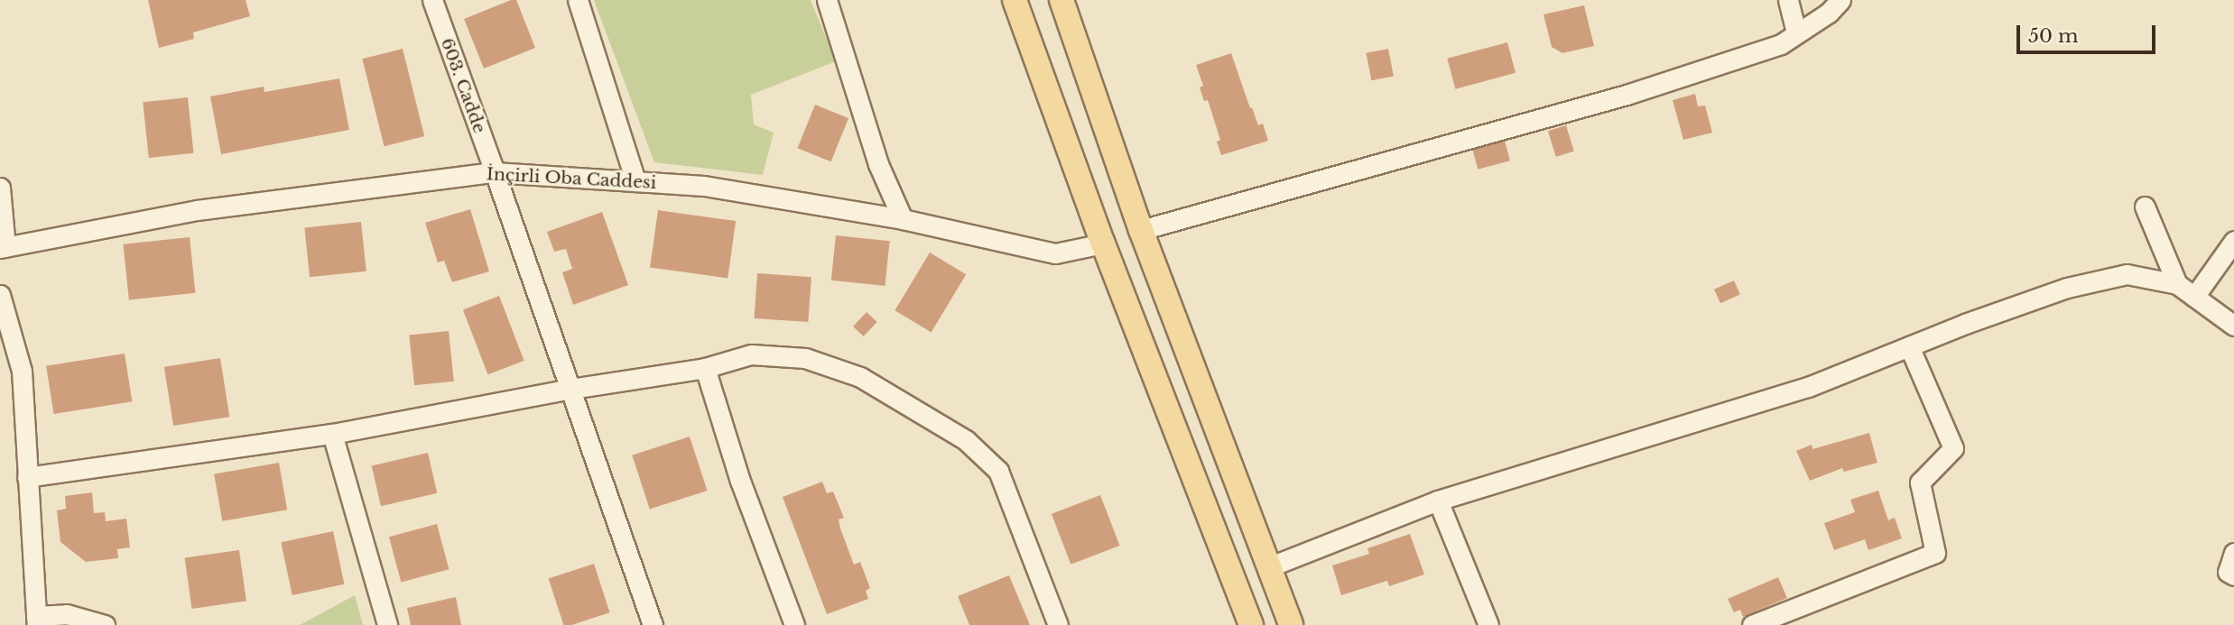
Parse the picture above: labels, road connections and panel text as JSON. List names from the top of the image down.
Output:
{
  "streets": {
    "street": ["603. Cadde", "İnçirli Oba Caddesi"]
  },
  "crossings": [
    ["603. Cadde", "İnçirli Oba Caddesi"]
  ],
  "scale_bar": "50 m"
}
